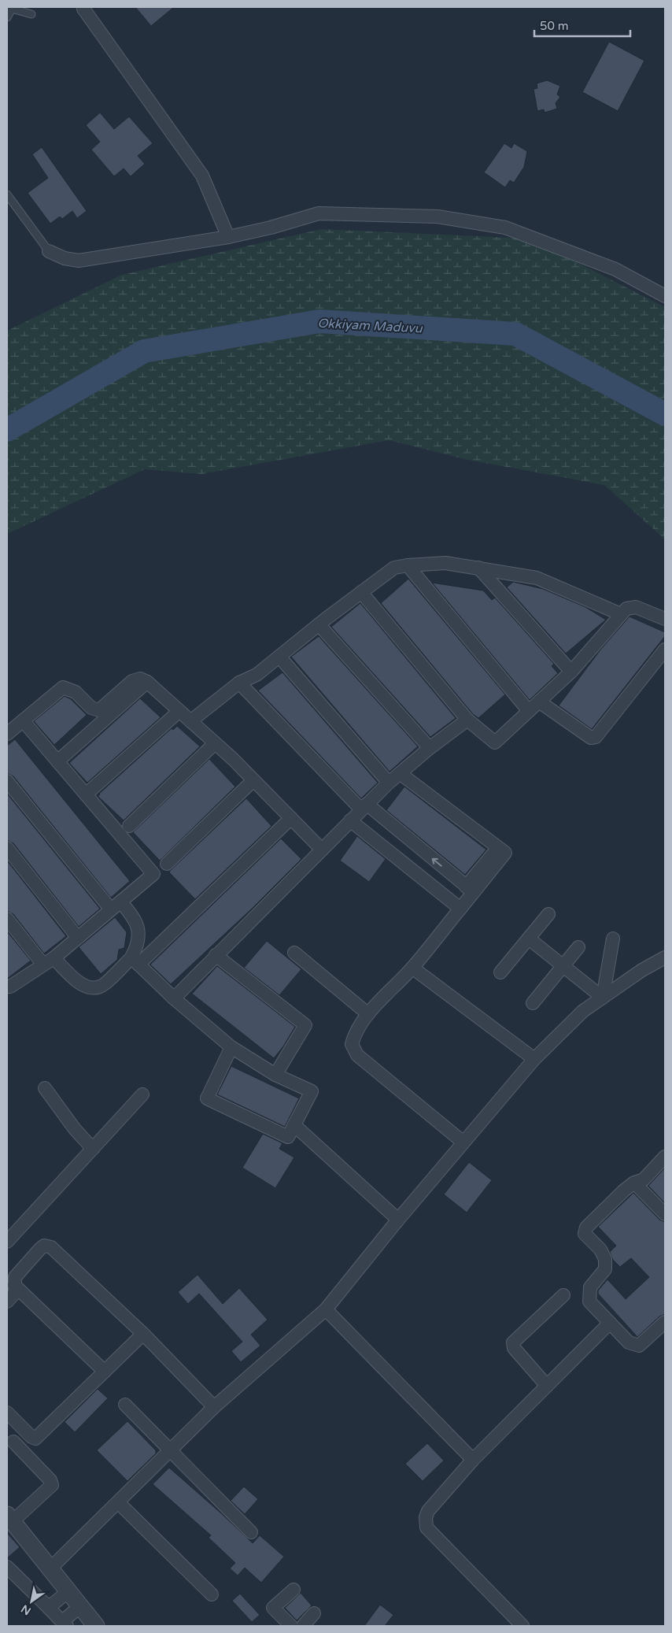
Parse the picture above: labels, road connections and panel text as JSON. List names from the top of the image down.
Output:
{
  "water": ["Okkiyam Maduvu"],
  "scale_bar": "50 m",
  "north": "bottom left"
}
